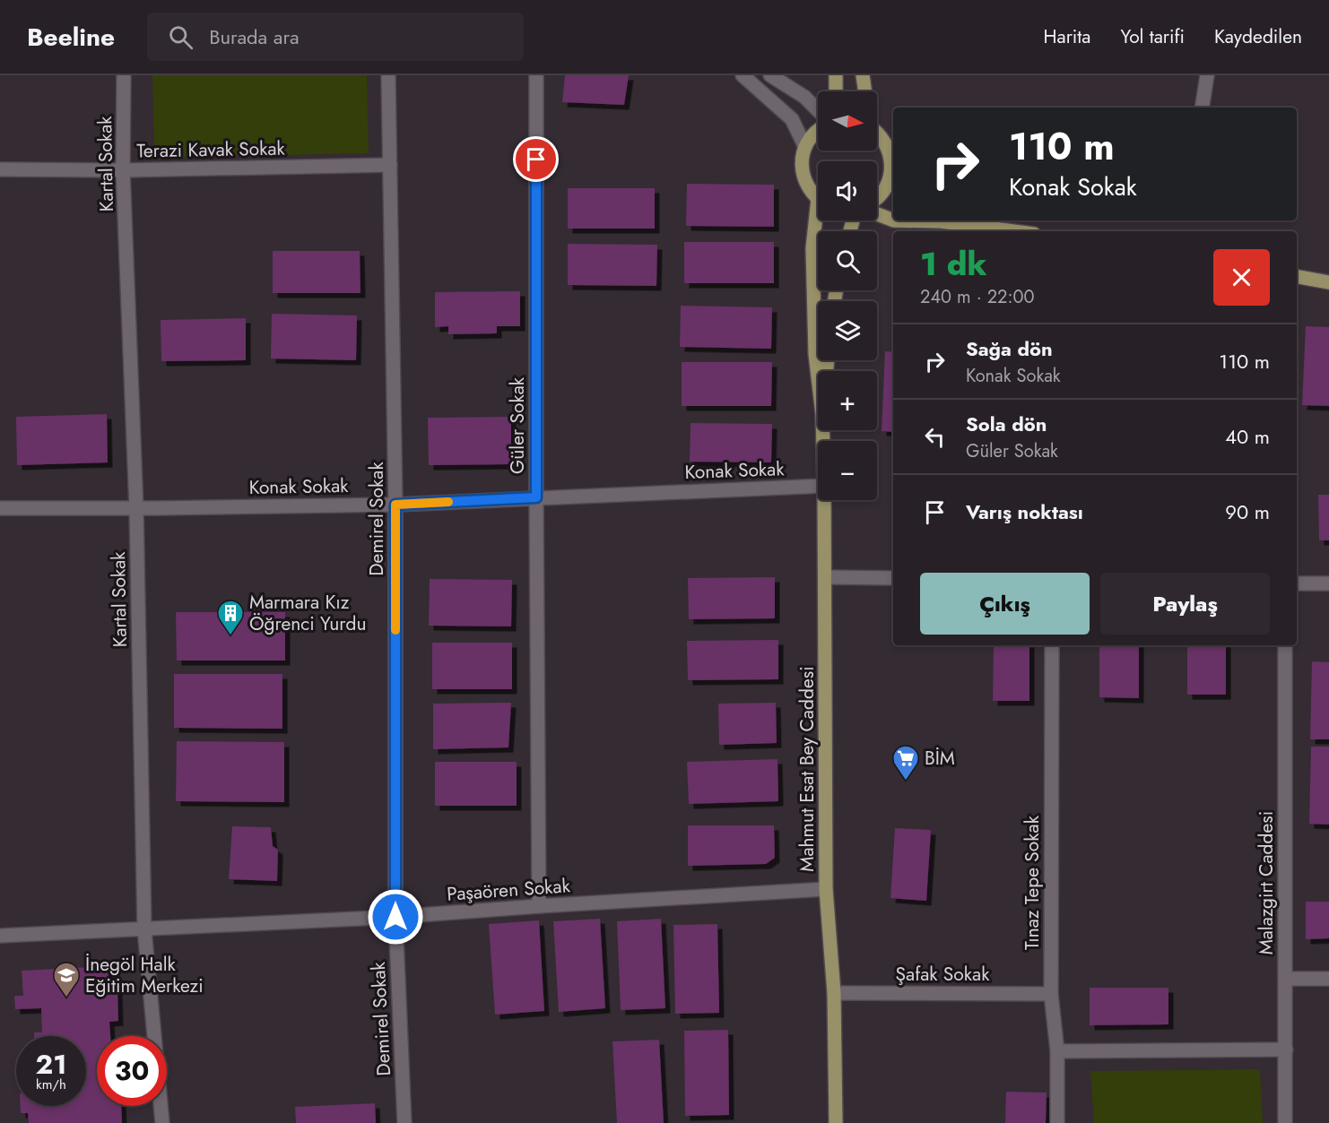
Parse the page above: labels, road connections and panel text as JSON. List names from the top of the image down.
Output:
{
  "streets": {
    "main road": ["Mahmut Esat Bey Caddesi"],
    "street": [
      "Terazi Kavak Sokak",
      "Kartal Sokak",
      "Güler Sokak",
      "Konak Sokak",
      "Demirel Sokak",
      "Tınaz Tepe Sokak",
      "Malazgirt Caddesi",
      "Paşaören Sokak",
      "Şafak Sokak"
    ]
  },
  "crossings": [
    ["Terazi Kavak Sokak", "Kartal Sokak"],
    ["Terazi Kavak Sokak", "Demirel Sokak"],
    ["Kartal Sokak", "Konak Sokak"],
    ["Kartal Sokak", "Paşaören Sokak"],
    ["Güler Sokak", "Konak Sokak"],
    ["Güler Sokak", "Paşaören Sokak"],
    ["Konak Sokak", "Demirel Sokak"],
    ["Demirel Sokak", "Paşaören Sokak"],
    ["Mahmut Esat Bey Caddesi", "Paşaören Sokak"],
    ["Mahmut Esat Bey Caddesi", "Şafak Sokak"],
    ["Tınaz Tepe Sokak", "Şafak Sokak"]
  ],
  "places": {
    "building": ["Marmara Kız Öğrenci Yurdu"],
    "supermarket": ["BİM"],
    "school or university": ["İnegöl Halk Eğitim Merkezi"]
  },
  "north": "right",
  "page": {
    "header": "Beeline",
    "search": "Burada ara",
    "nav": ["Harita", "Yol tarifi", "Kaydedilen"],
    "map_buttons": ["+", "−"],
    "turn": ["110 m", "Konak Sokak"],
    "heading": ["1 dk", "240 m · 22:00"],
    "list": [
      {
        "name": "Sağa dön",
        "note": "Konak Sokak",
        "value": "110 m"
      },
      {
        "name": "Sola dön",
        "note": "Güler Sokak",
        "value": "40 m"
      },
      {
        "name": "Varış noktası",
        "value": "90 m"
      }
    ],
    "buttons": ["Çıkış", "Paylaş"],
    "speed": "21 km/h",
    "limit": "30"
  }
}
